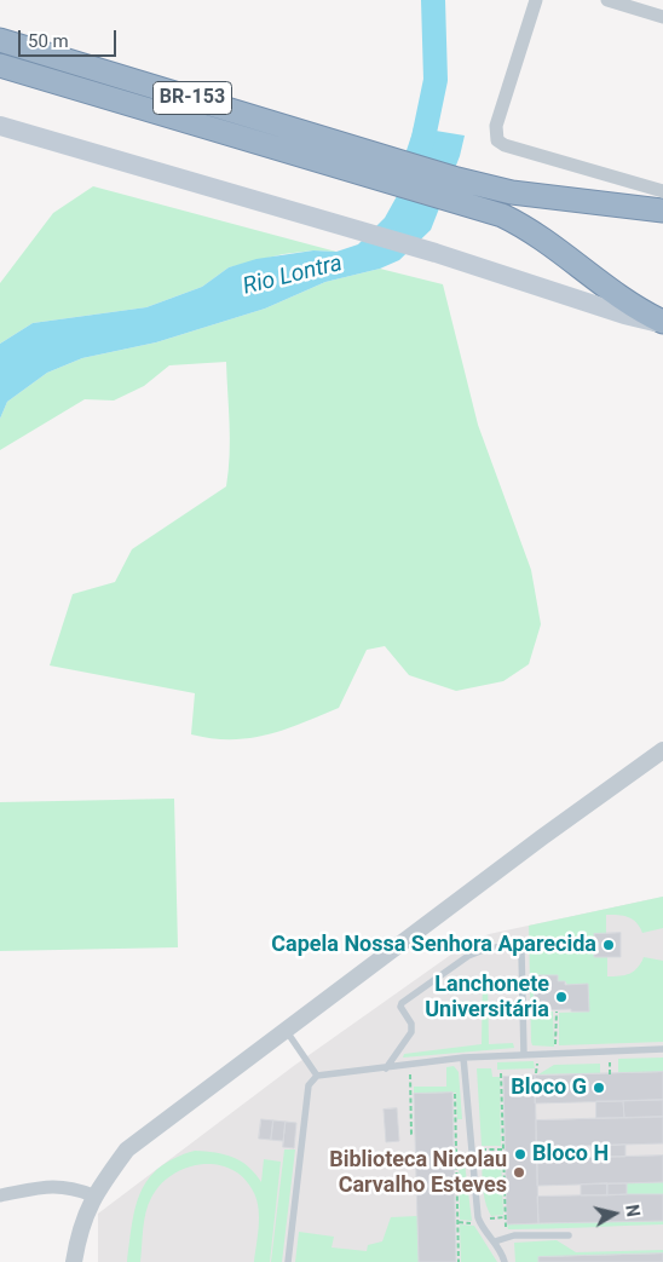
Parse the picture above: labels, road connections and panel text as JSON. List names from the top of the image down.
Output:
{
  "streets": {
    "highway": ["BR-153"]
  },
  "water": ["Rio Lontra"],
  "places": [
    "Capela Nossa Senhora Aparecida",
    "Lanchonete Universitária",
    "Bloco G",
    "Bloco H",
    "Biblioteca Nicolau Carvalho Esteves"
  ],
  "scale_bar": "50 m",
  "north": "right"
}
